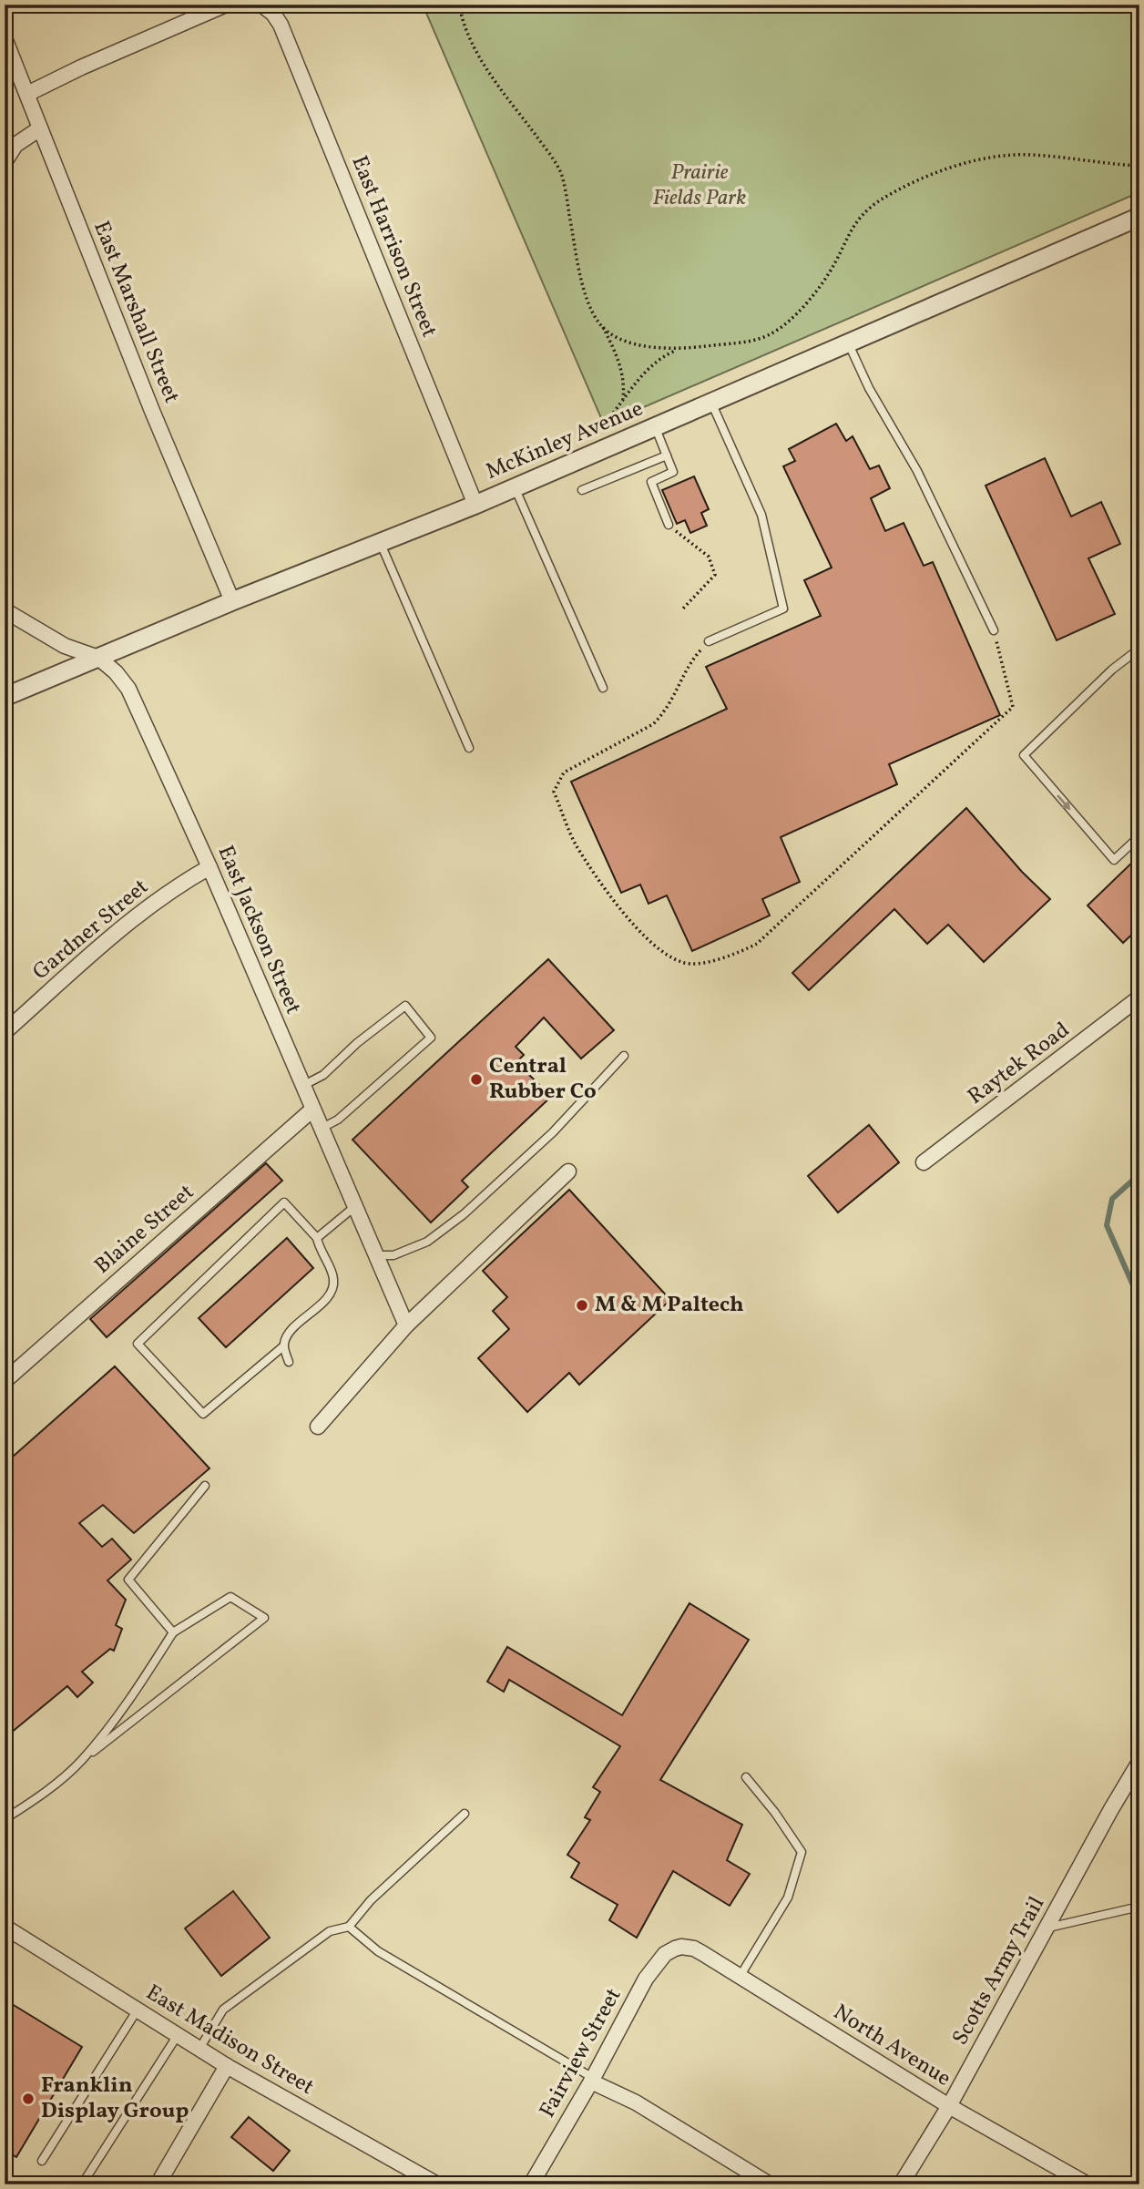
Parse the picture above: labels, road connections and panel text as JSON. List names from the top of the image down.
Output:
{
  "streets": {
    "street": [
      "East Harrison Street",
      "East Marshall Street",
      "McKinley Avenue",
      "Gardner Street",
      "East Jackson Street",
      "Raytek Road",
      "Blaine Street",
      "Scotts Army Trail",
      "East Madison Street",
      "North Avenue",
      "Fairview Street"
    ]
  },
  "crossings": [
    ["East Harrison Street", "McKinley Avenue"],
    ["East Marshall Street", "McKinley Avenue"],
    ["McKinley Avenue", "East Jackson Street"],
    ["Gardner Street", "East Jackson Street"],
    ["East Jackson Street", "Blaine Street"],
    ["Scotts Army Trail", "North Avenue"],
    ["North Avenue", "Fairview Street"]
  ],
  "parks": ["Prairie Fields Park"],
  "places": ["Central Rubber Co", "M & M Paltech", "Franklin Display Group"]
}
